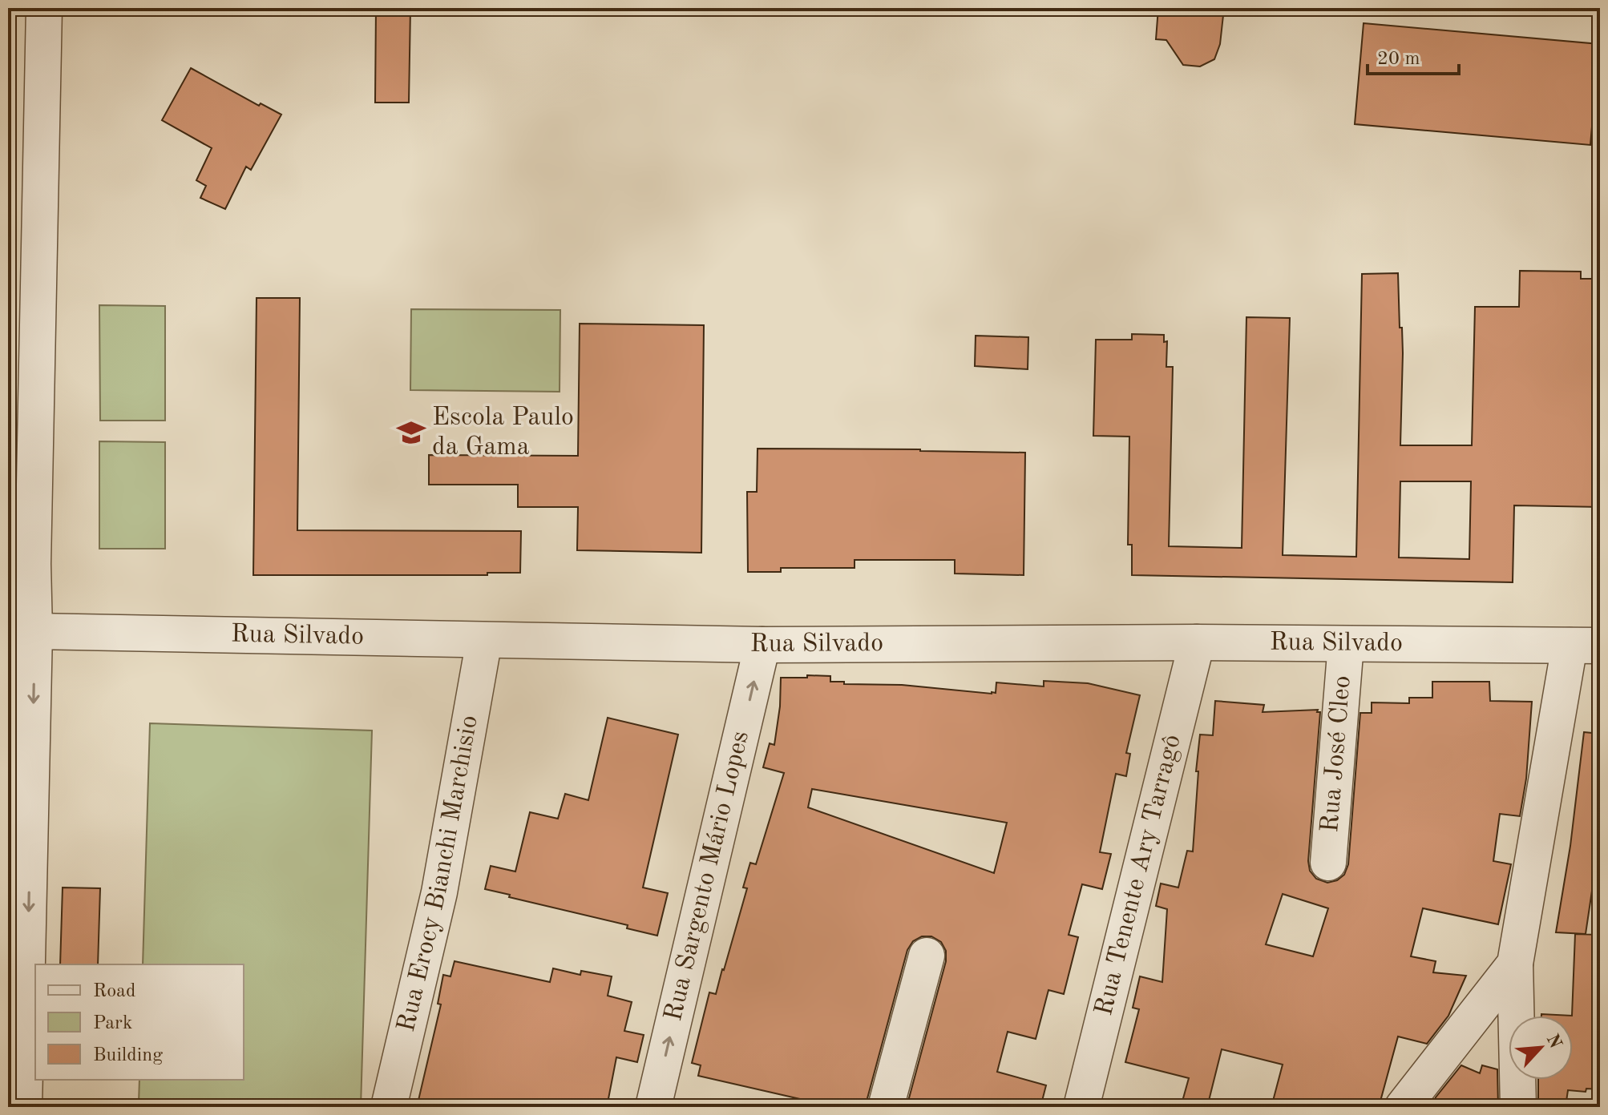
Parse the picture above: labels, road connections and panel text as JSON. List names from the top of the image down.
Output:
{
  "streets": {
    "street": [
      "Rua Silvado",
      "Rua José Cleo",
      "Rua Erocy Bianchi Marchisio",
      "Rua Tenente Ary Tarragô",
      "Rua Sargento Mário Lopes"
    ]
  },
  "crossings": [
    ["Rua Silvado", "Rua José Cleo"],
    ["Rua Silvado", "Rua Erocy Bianchi Marchisio"],
    ["Rua Silvado", "Rua Tenente Ary Tarragô"],
    ["Rua Silvado", "Rua Sargento Mário Lopes"]
  ],
  "places": {
    "school or university": ["Escola Paulo da Gama"]
  },
  "legend": ["Road", "Park", "Building"],
  "scale_bar": "20 m",
  "north": "top right"
}
